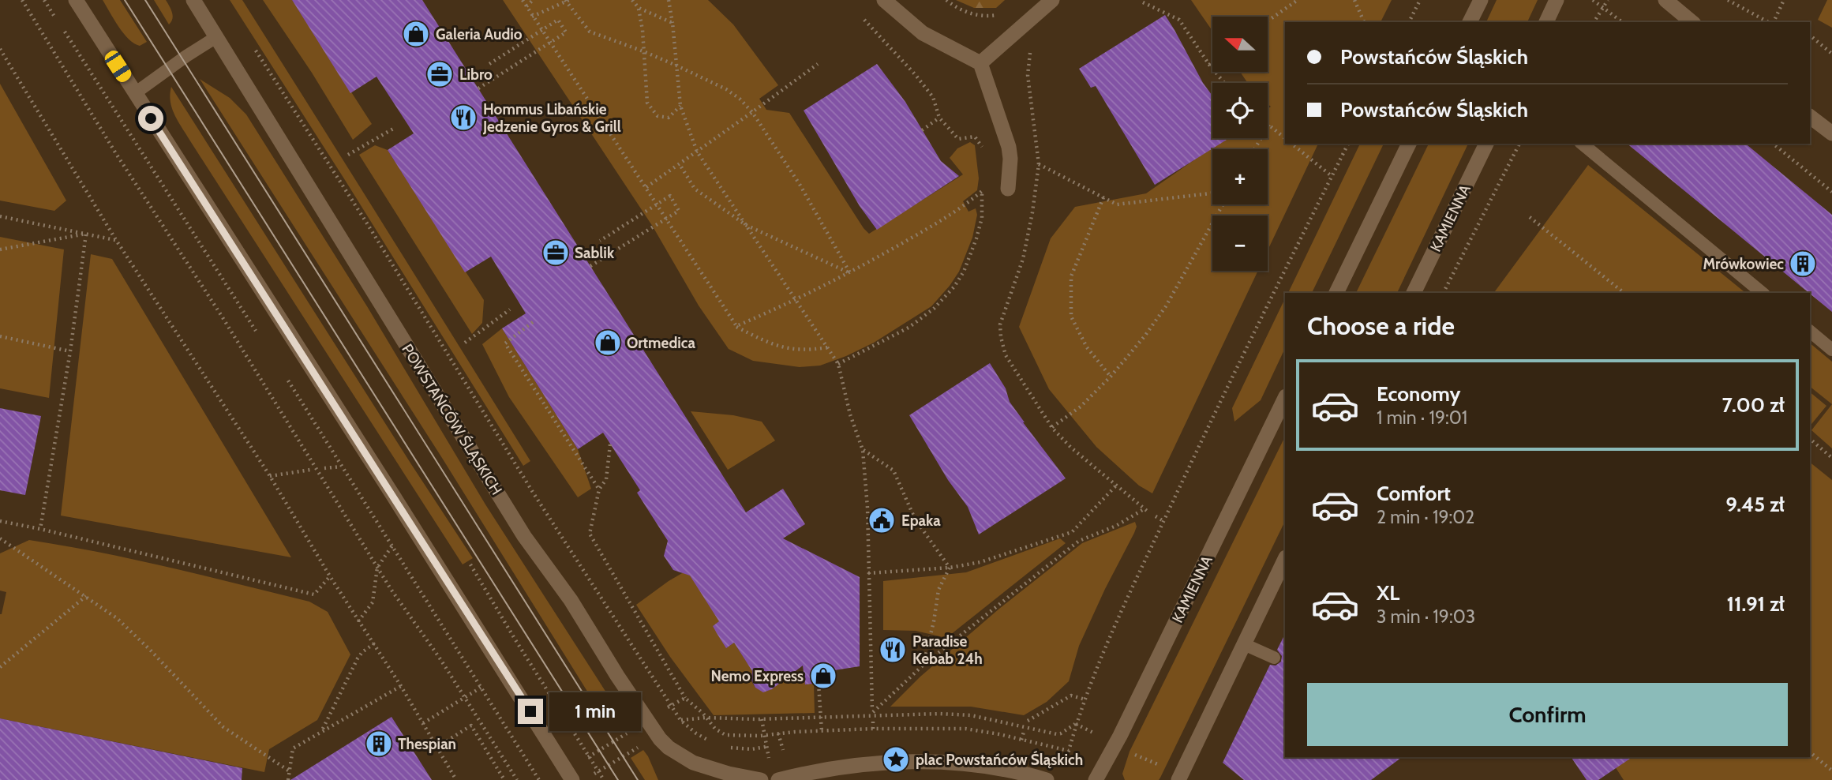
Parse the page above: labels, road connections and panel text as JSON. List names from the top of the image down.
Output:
{
  "streets": {
    "main road": ["KAMIENNA", "POWSTAŃCÓW ŚLĄSKICH"]
  },
  "places": {
    "shop": ["Galeria Audio", "Ortmedica", "Nemo Express"],
    "office": ["Libro", "Sablik"],
    "restaurant": ["Hommus Libańskie Jedzenie Gyros & Grill", "Paradise Kebab 24h"],
    "building": ["Mrówkowiec", "Thespian"],
    "public building": ["Epaka"],
    "place": ["plac Powstańców Śląskich"]
  },
  "north": "left",
  "page": {
    "map_buttons": ["+", "−"],
    "banner": ["Powstańców Śląskich", "Powstańców Śląskich"],
    "heading": "Choose a ride",
    "list": [
      {
        "name": "Economy",
        "note": "1 min · 19:01",
        "value": "7.00 zł"
      },
      {
        "name": "Comfort",
        "note": "2 min · 19:02",
        "value": "9.45 zł"
      },
      {
        "name": "XL",
        "note": "3 min · 19:03",
        "value": "11.91 zł"
      }
    ],
    "buttons": "Confirm",
    "bubble": "1 min"
  }
}
